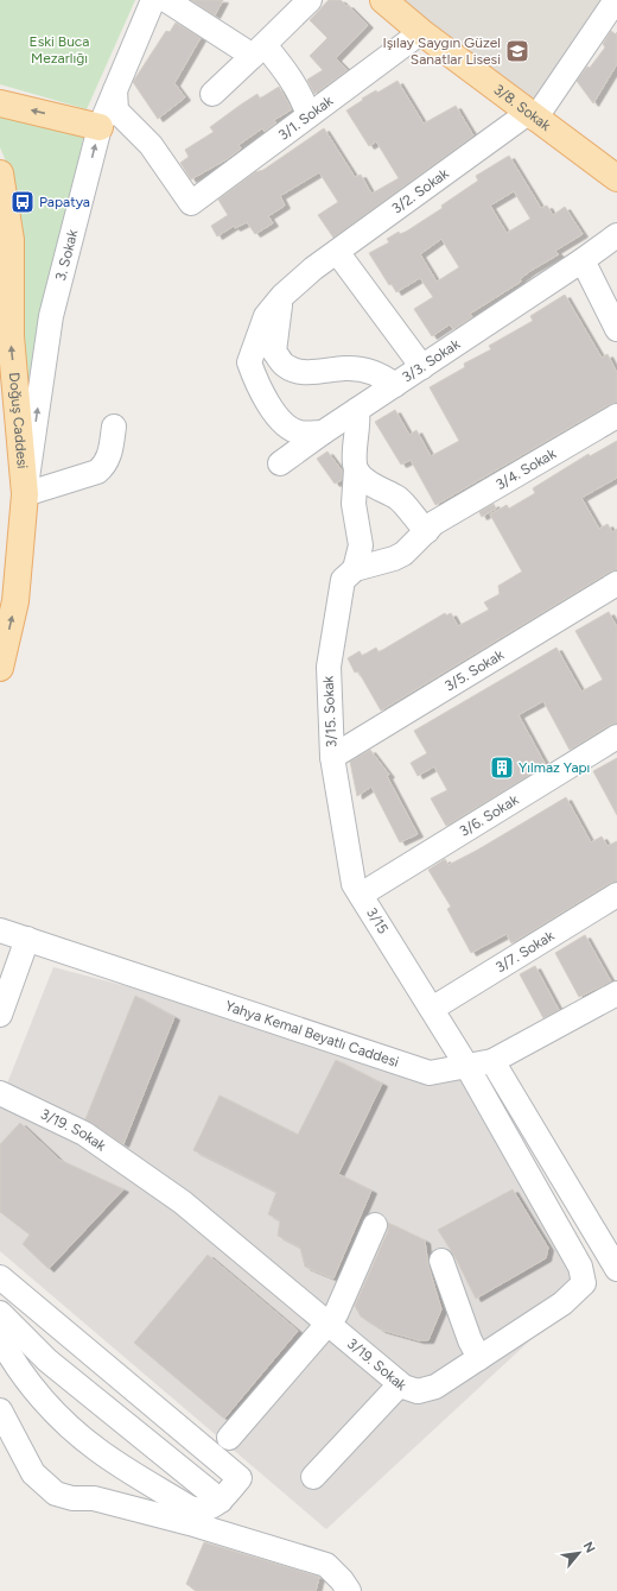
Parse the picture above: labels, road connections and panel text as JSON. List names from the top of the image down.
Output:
{
  "streets": {
    "main road": ["3/8. Sokak", "Doğuş Caddesi"],
    "street": [
      "3/1. Sokak",
      "3/2. Sokak",
      "3. Sokak",
      "3/3. Sokak",
      "3/4. Sokak",
      "3/5. Sokak",
      "3/15. Sokak",
      "3/6. Sokak",
      "3/15",
      "3/7. Sokak",
      "Yahya Kemal Beyatlı Caddesi",
      "3/19. Sokak"
    ]
  },
  "crossings": [
    ["3/8. Sokak", "3/1. Sokak"],
    ["3/8. Sokak", "3/2. Sokak"],
    ["3/1. Sokak", "3. Sokak"],
    ["3/2. Sokak", "3/3. Sokak"],
    ["3. Sokak", "Doğuş Caddesi"],
    ["3/4. Sokak", "3/15. Sokak"],
    ["3/5. Sokak", "3/15. Sokak"],
    ["3/5. Sokak", "3/15"],
    ["3/15. Sokak", "3/15"],
    ["3/6. Sokak", "3/15"],
    ["3/15", "3/7. Sokak"],
    ["3/15", "Yahya Kemal Beyatlı Caddesi"],
    ["3/15", "3/19. Sokak"],
    ["Yahya Kemal Beyatlı Caddesi", "3/19. Sokak"]
  ],
  "one_way": ["3. Sokak", "Doğuş Caddesi"],
  "parks": ["Eski Buca Mezarlığı"],
  "places": {
    "school or university": ["Işılay Saygın Güzel Sanatlar Lisesi"],
    "bus stop": ["Papatya"],
    "building": ["Yılmaz Yapı"]
  },
  "north": "top right"
}
